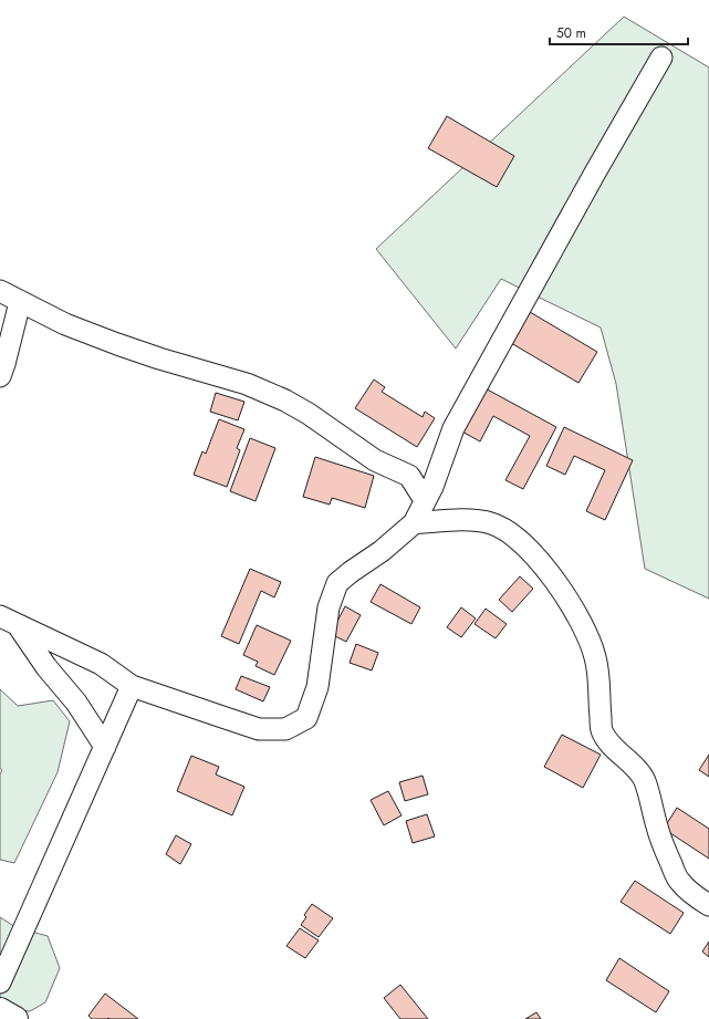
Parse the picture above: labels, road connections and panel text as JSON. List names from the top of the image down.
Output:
{
  "scale_bar": "50 m"
}
